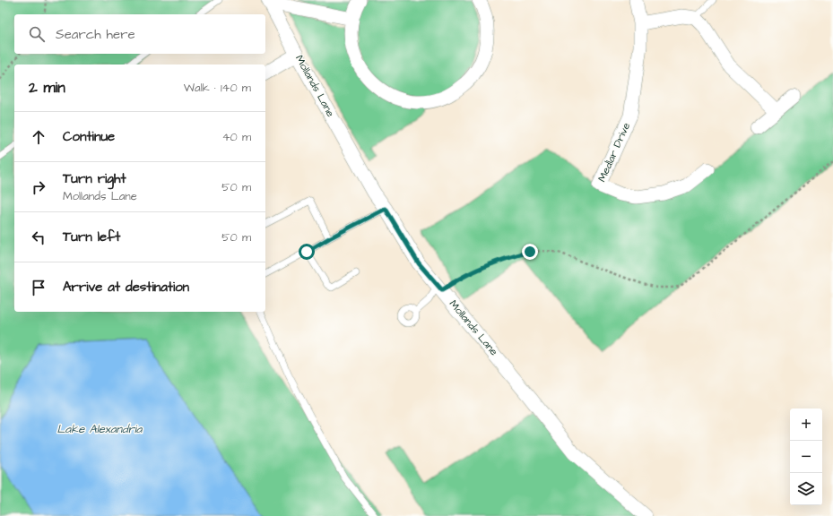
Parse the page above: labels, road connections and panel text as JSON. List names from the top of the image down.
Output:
{
  "streets": {
    "street": ["Mollands Lane", "Medlar Drive"]
  },
  "water": ["Lake Alexandria"],
  "page": {
    "search": "Search here",
    "heading": ["2 min", "Walk · 140 m"],
    "list": [
      ["Continue", "40 m"],
      ["Turn right", "Mollands Lane", "50 m"],
      ["Turn left", "50 m"],
      "Arrive at destination"
    ],
    "map_buttons": ["+", "−"]
  }
}
